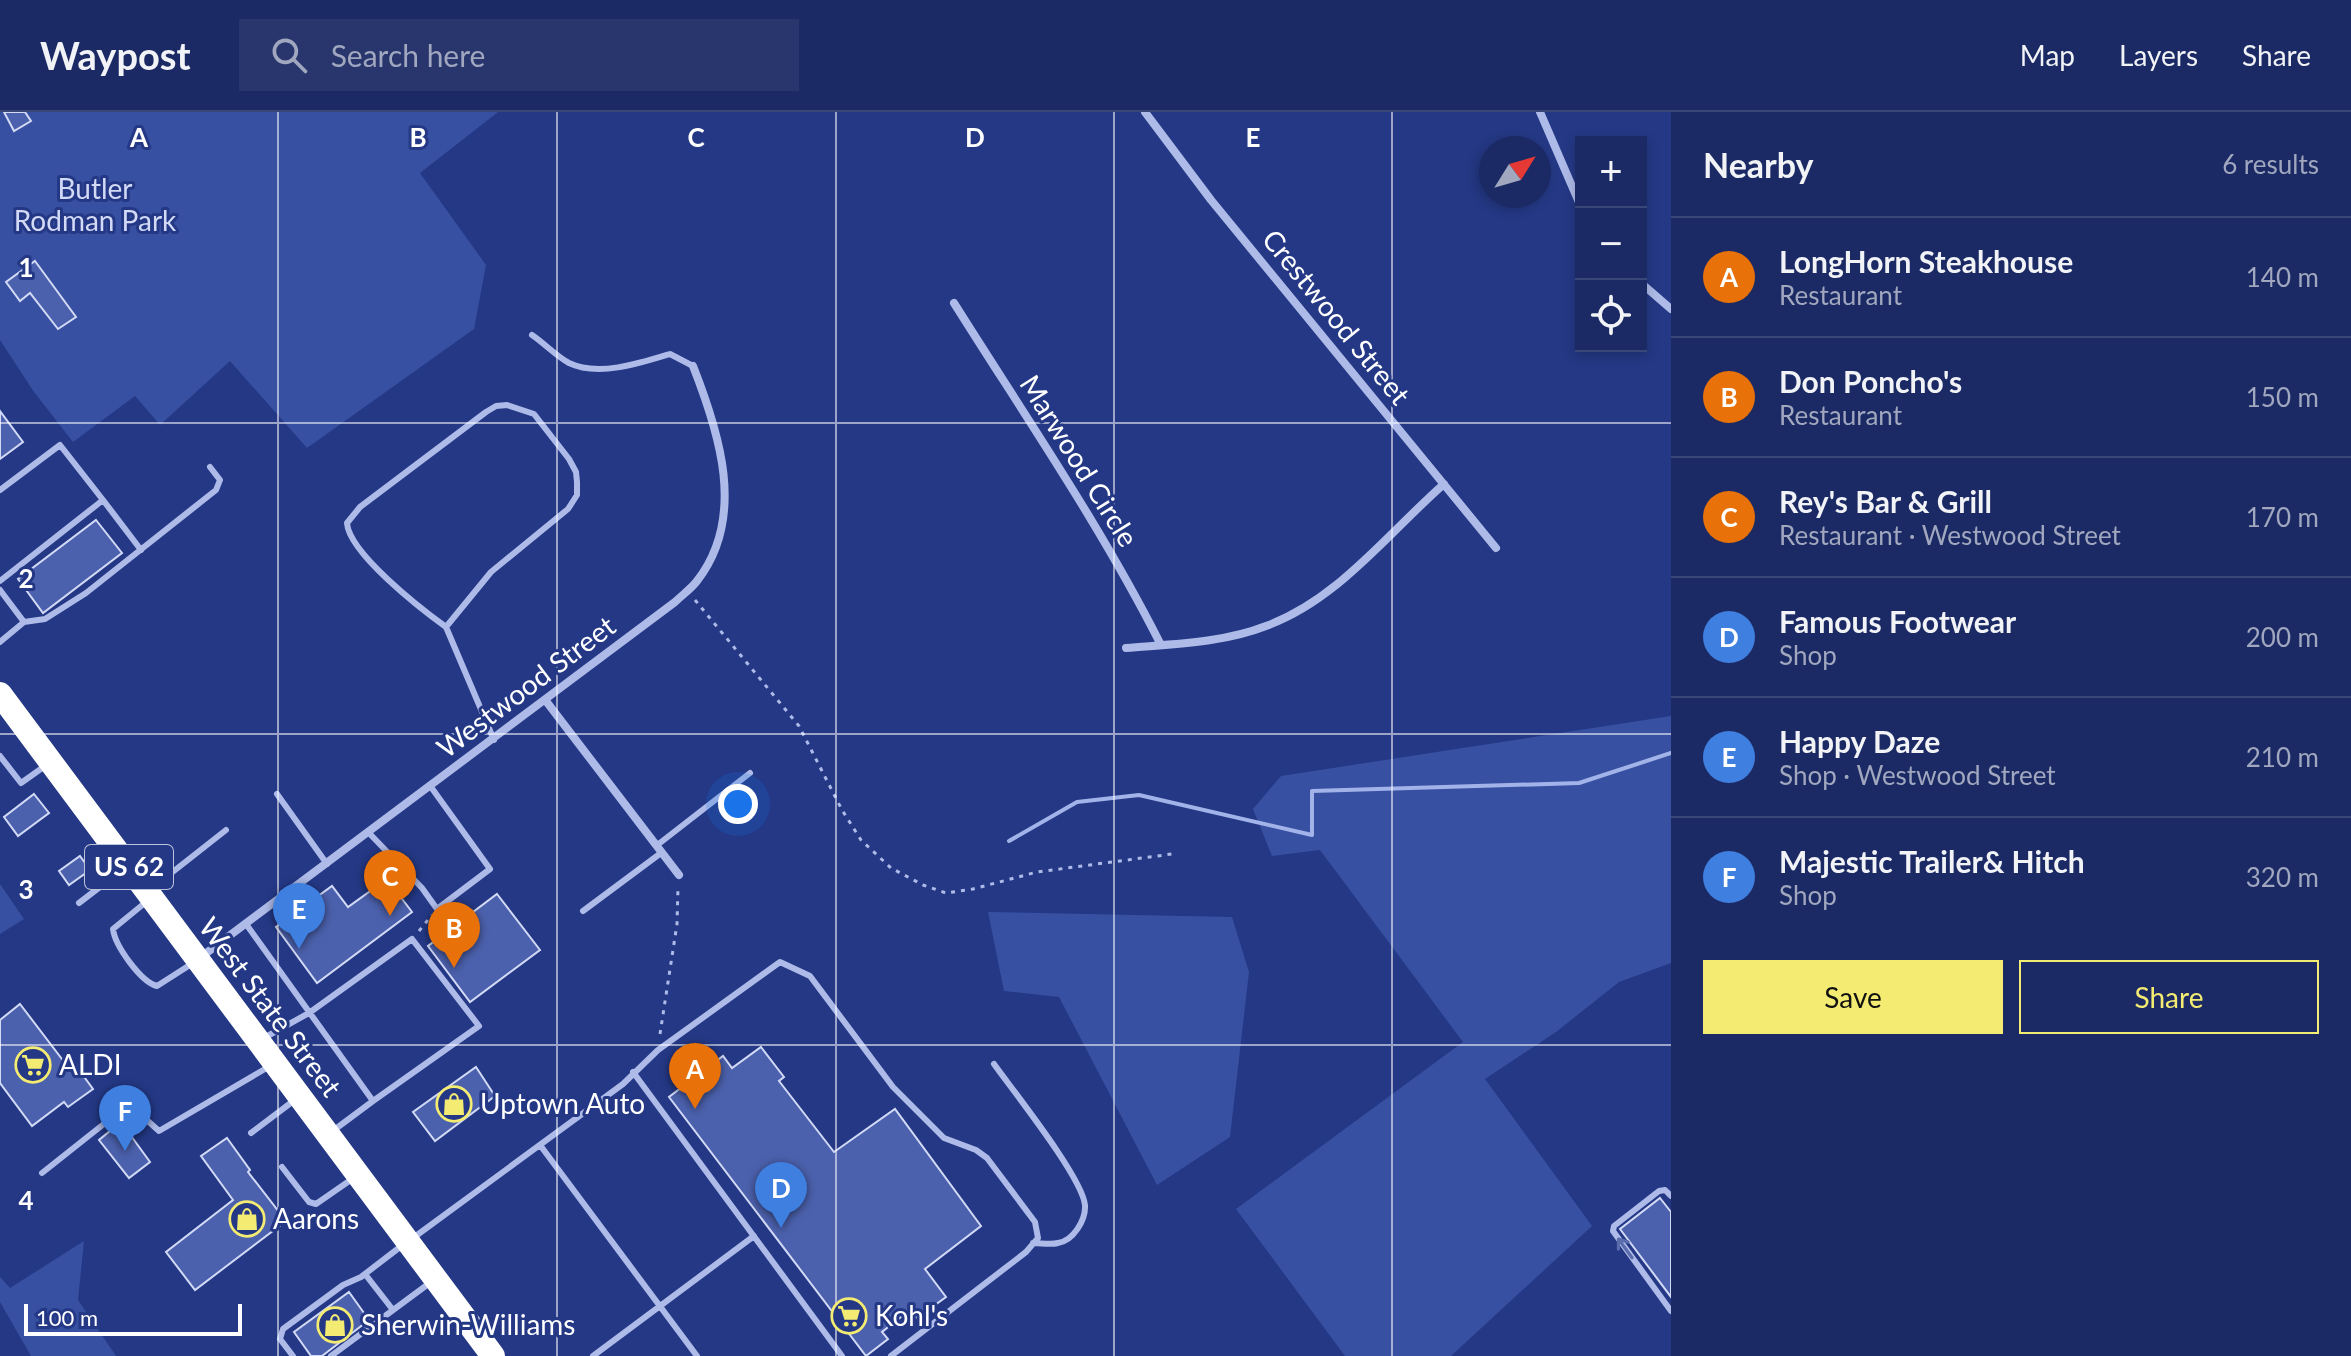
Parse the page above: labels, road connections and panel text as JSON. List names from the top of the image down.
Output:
{
  "streets": {
    "highway": ["US 62", "West State Street"],
    "street": ["Crestwood Street", "Marwood Circle", "Westwood Street"]
  },
  "crossings": [
    ["Westwood Street", "West State Street"]
  ],
  "parks": ["Butler Rodman Park"],
  "places": {
    "supermarket": ["ALDI", "Kohl's"],
    "shop": ["Uptown Auto", "Aarons", "Sherwin-Williams"]
  },
  "scale_bar": "100 m",
  "north": "top right",
  "page": {
    "header": "Waypost",
    "search": "Search here",
    "nav": ["Map", "Layers", "Share"],
    "heading": ["Nearby", "6 results"],
    "map_buttons": ["+", "−"],
    "list": [
      {
        "mark": "A",
        "name": "LongHorn Steakhouse",
        "note": "Restaurant",
        "value": "140 m"
      },
      {
        "mark": "B",
        "name": "Don Poncho's",
        "note": "Restaurant",
        "value": "150 m"
      },
      {
        "mark": "C",
        "name": "Rey's Bar & Grill",
        "note": "Restaurant · Westwood Street",
        "value": "170 m"
      },
      {
        "mark": "D",
        "name": "Famous Footwear",
        "note": "Shop",
        "value": "200 m"
      },
      {
        "mark": "E",
        "name": "Happy Daze",
        "note": "Shop · Westwood Street",
        "value": "210 m"
      },
      {
        "mark": "F",
        "name": "Majestic Trailer& Hitch",
        "note": "Shop",
        "value": "320 m"
      }
    ],
    "pins": [
      "C",
      "E",
      "B",
      "A",
      "F",
      "D"
    ],
    "buttons": ["Save", "Share"],
    "scale": "100 m"
  },
  "grid": {
    "columns": [
      "A",
      "B",
      "C",
      "D",
      "E"
    ],
    "rows": [
      "1",
      "2",
      "3",
      "4"
    ]
  }
}
